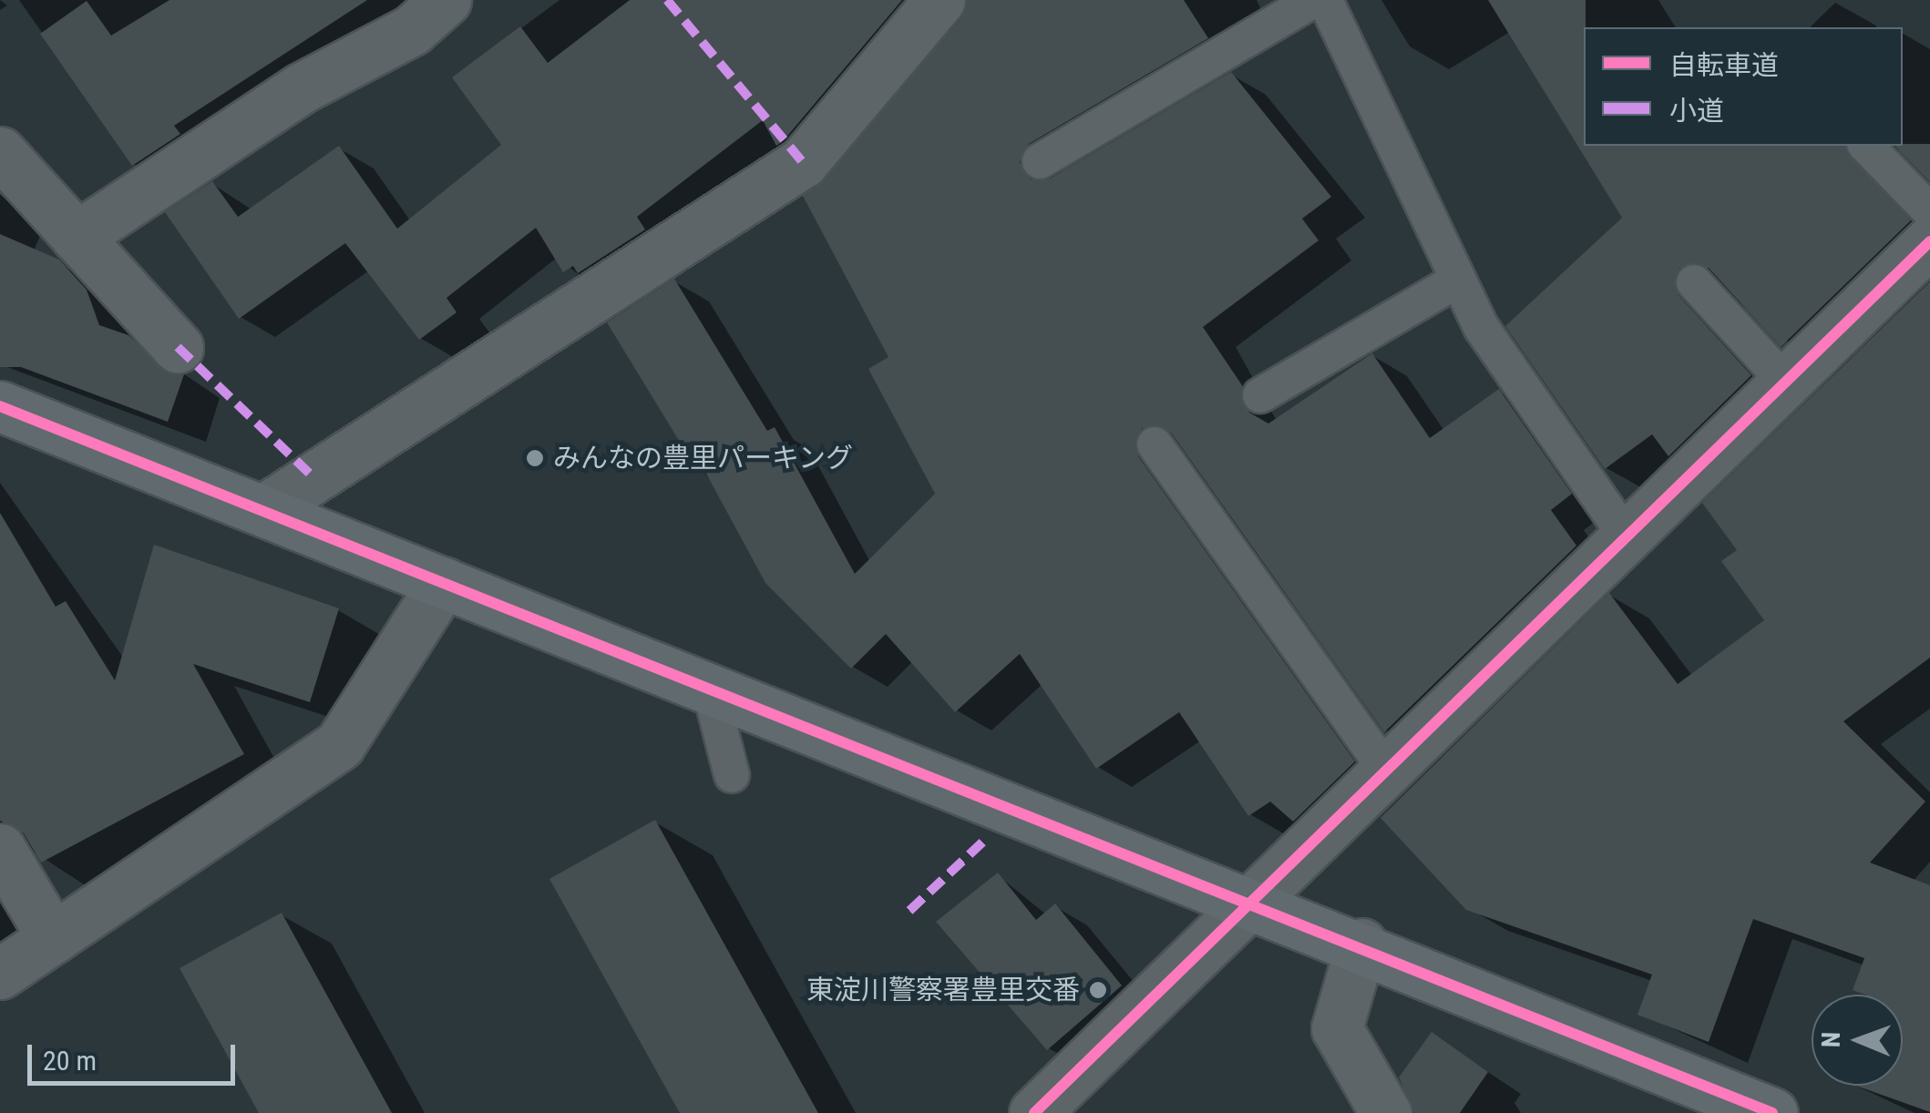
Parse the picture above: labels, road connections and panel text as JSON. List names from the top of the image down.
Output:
{
  "places": ["みんなの豊里パーキング", "東淀川警察署豊里交番"],
  "legend": ["自転車道", "小道"],
  "scale_bar": "20 m",
  "north": "left"
}
